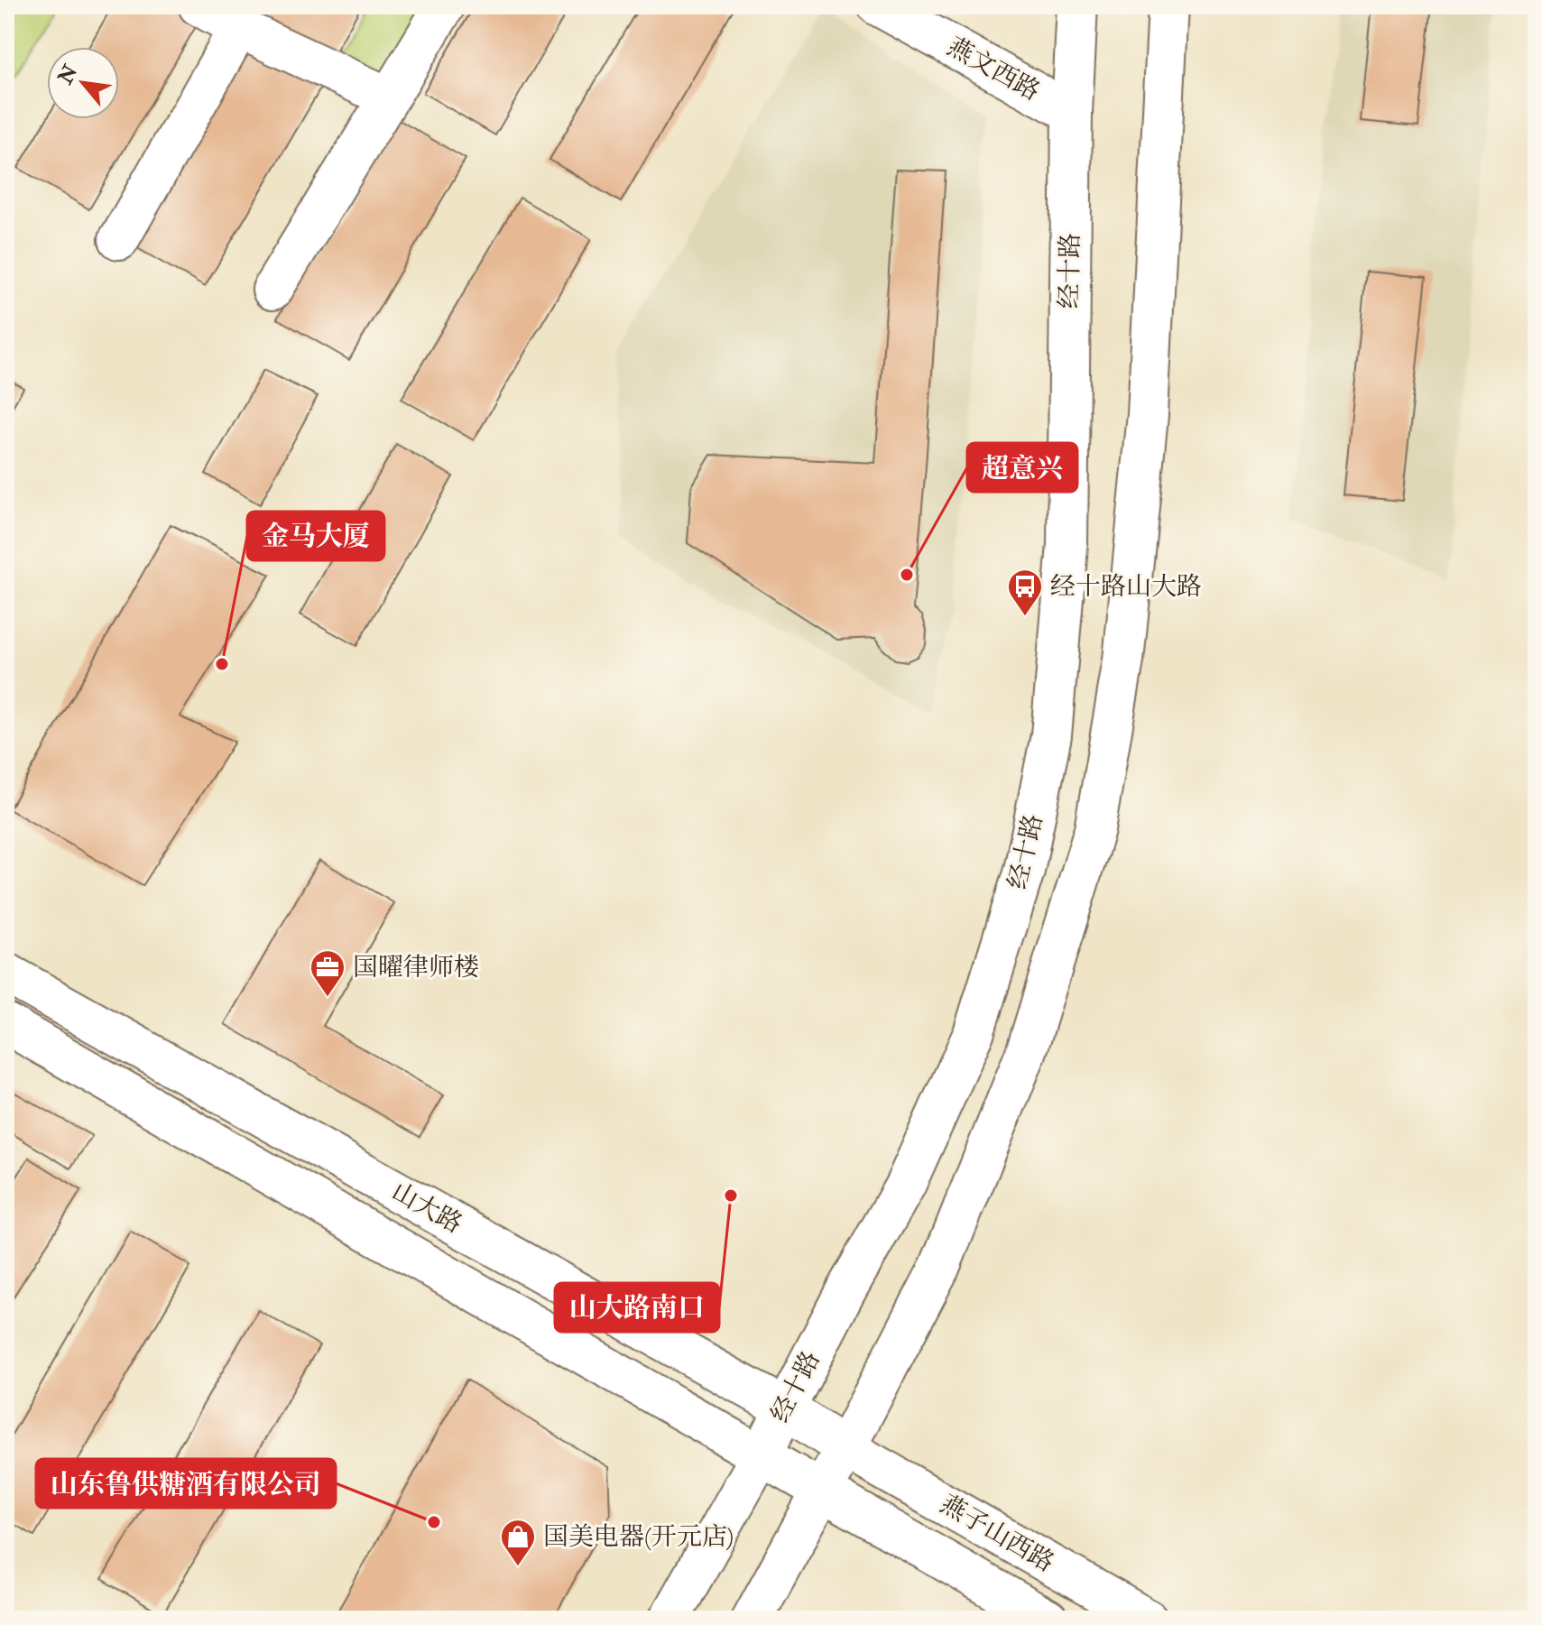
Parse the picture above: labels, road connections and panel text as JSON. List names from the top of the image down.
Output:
{
  "streets": {
    "main road": [
      "燕文西路",
      "经十路",
      "山大路",
      "燕子山西路"
    ]
  },
  "crossings": [
    ["燕文西路", "经十路"],
    ["经十路", "山大路"],
    ["山大路", "燕子山西路"]
  ],
  "places": {
    "other": [
      "超意兴",
      "金马大厦",
      "山大路南口",
      "山东鲁供糖酒有限公司"
    ],
    "bus stop": ["经十路山大路"],
    "office": ["国曜律师楼"],
    "shop": ["国美电器(开元店)"]
  },
  "north": "top left"
}
